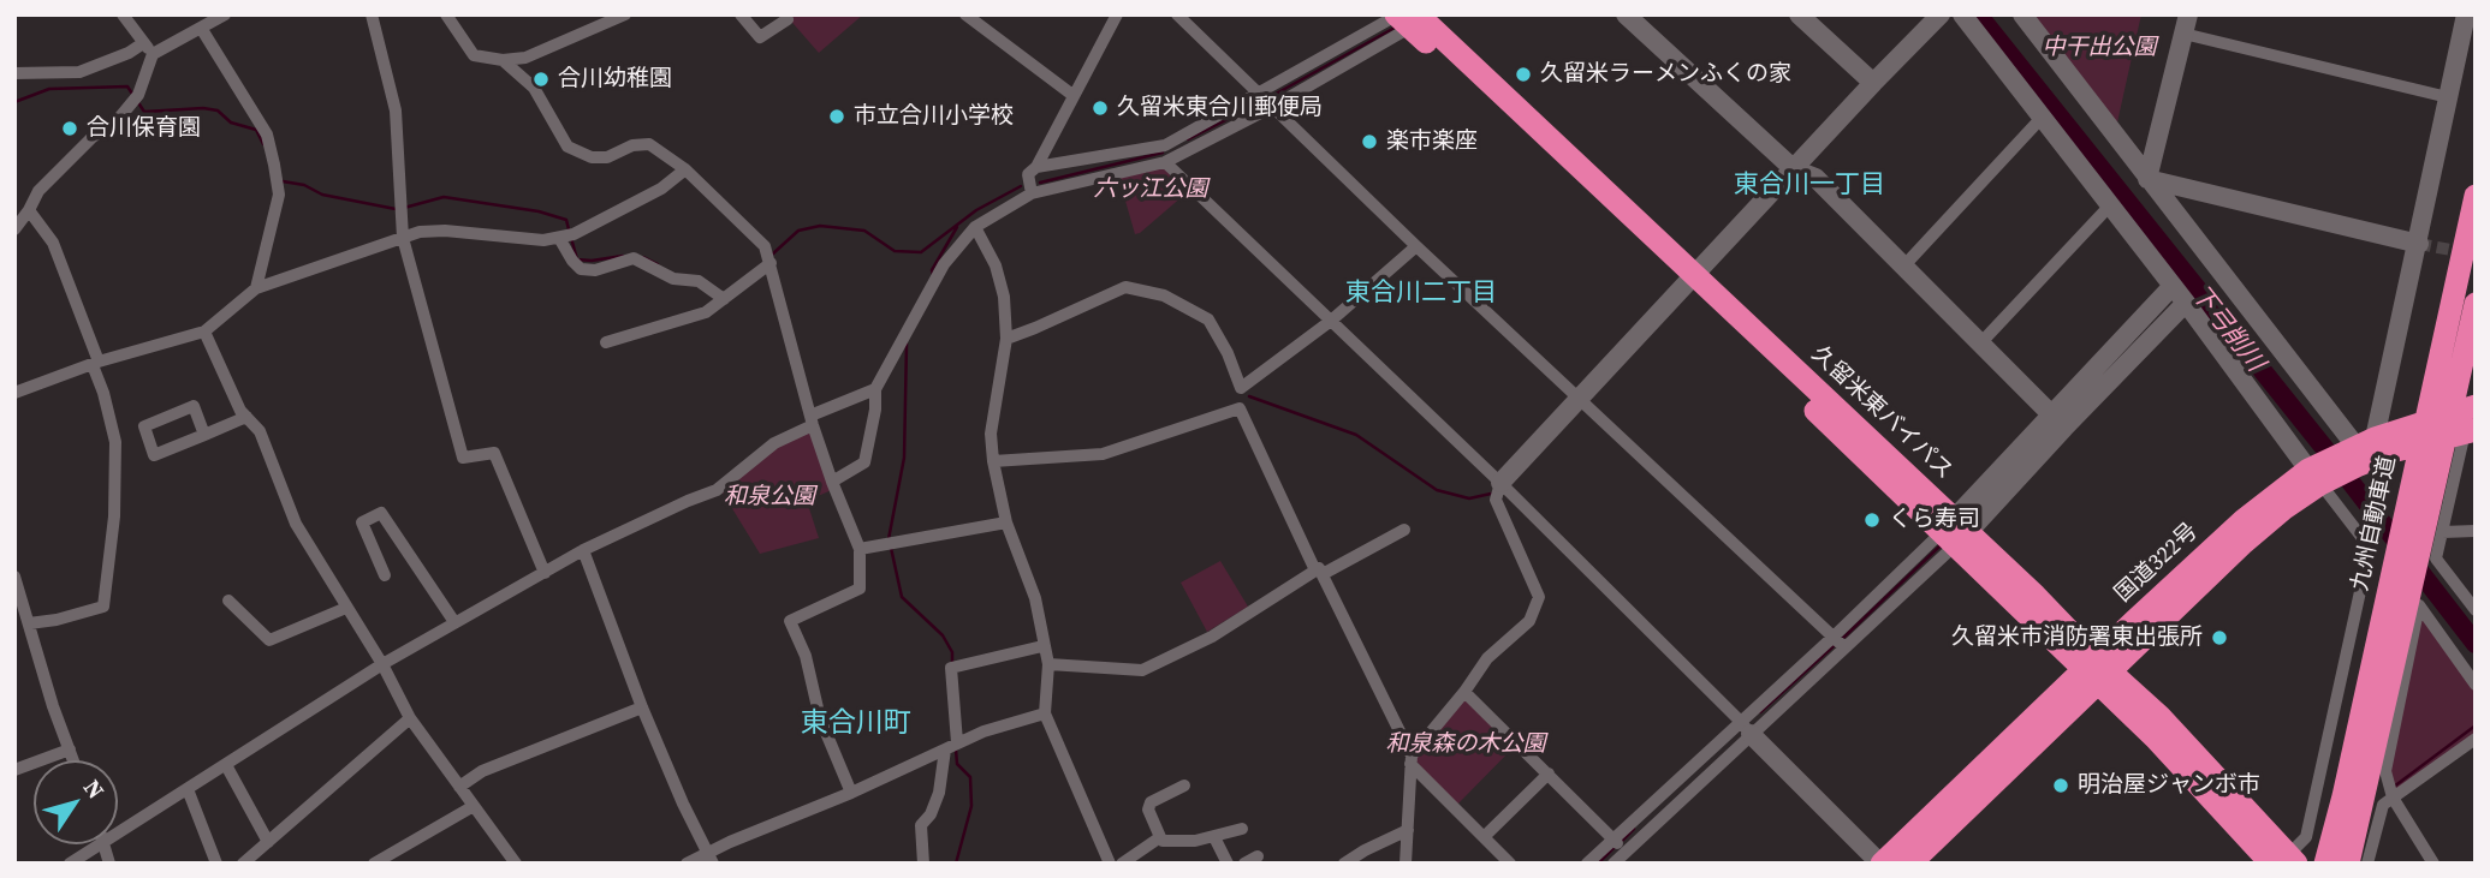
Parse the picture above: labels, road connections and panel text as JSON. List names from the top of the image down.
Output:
{
  "streets": {
    "highway": ["久留米東バイパス", "九州自動車道", "国道322号"]
  },
  "crossings": [
    ["久留米東バイパス", "国道322号"]
  ],
  "districts": ["東合川一丁目", "東合川二丁目", "東合川町"],
  "water": ["下弓削川"],
  "parks": [
    "中干出公園",
    "六ッ江公園",
    "和泉公園",
    "和泉森の木公園"
  ],
  "places": [
    "久留米ラーメンふくの家",
    "合川幼稚園",
    "久留米東合川郵便局",
    "市立合川小学校",
    "合川保育園",
    "楽市楽座",
    "くら寿司",
    "久留米市消防署東出張所",
    "明治屋ジャンボ市"
  ],
  "north": "top right"
}
